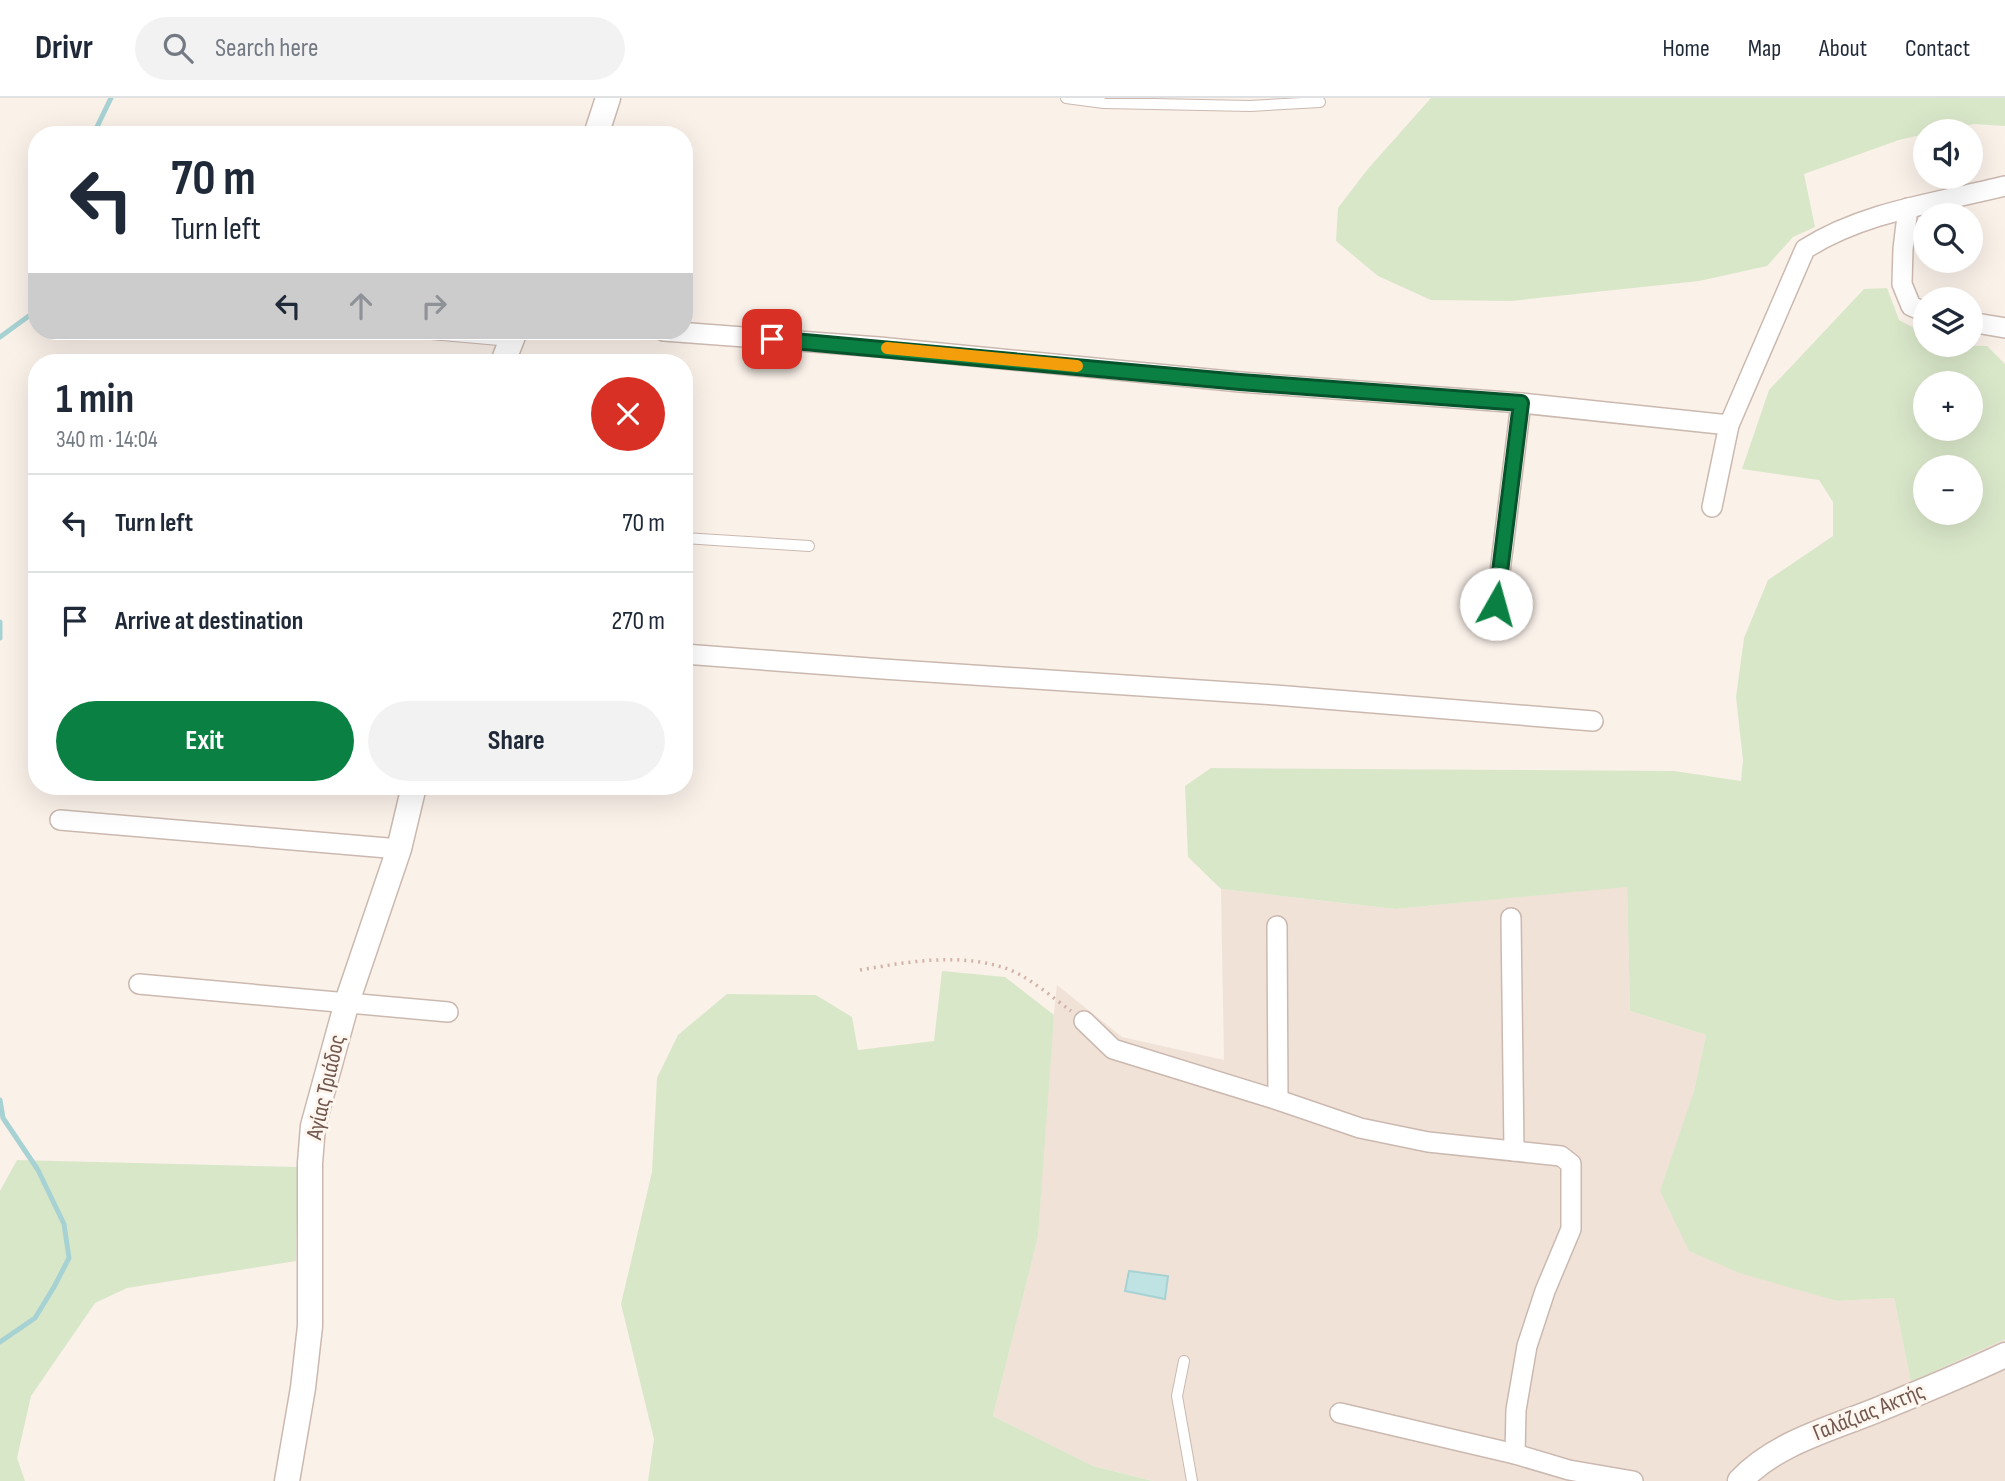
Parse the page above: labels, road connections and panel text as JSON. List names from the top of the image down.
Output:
{
  "streets": {
    "street": ["Αγίας Τριάδος", "Γαλάζιας Ακτής"]
  },
  "page": {
    "header": "Drivr",
    "search": "Search here",
    "nav": [
      "Home",
      "Map",
      "About",
      "Contact"
    ],
    "map_buttons": ["+", "−"],
    "turn": ["70 m", "Turn left"],
    "heading": ["1 min", "340 m · 14:04"],
    "list": [
      {
        "name": "Turn left",
        "value": "70 m"
      },
      {
        "name": "Arrive at destination",
        "value": "270 m"
      }
    ],
    "buttons": ["Exit", "Share"]
  }
}
